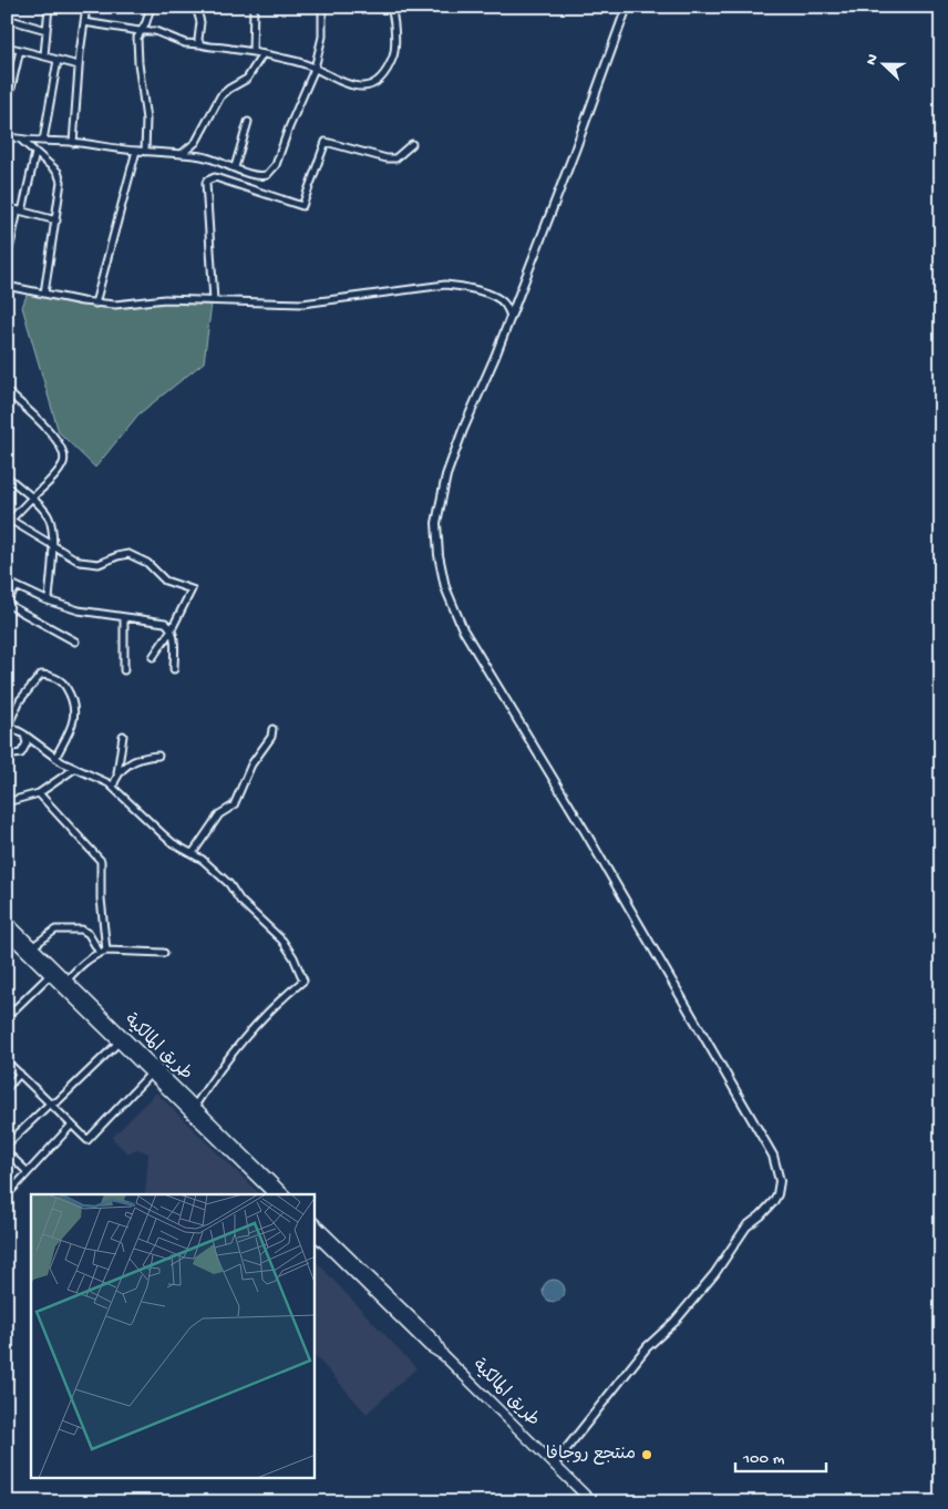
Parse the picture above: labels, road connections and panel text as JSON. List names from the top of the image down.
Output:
{
  "streets": {
    "main road": ["طريق المالكية"]
  },
  "places": ["منتجع روجافا"],
  "scale_bar": "100 m",
  "north": "left"
}
